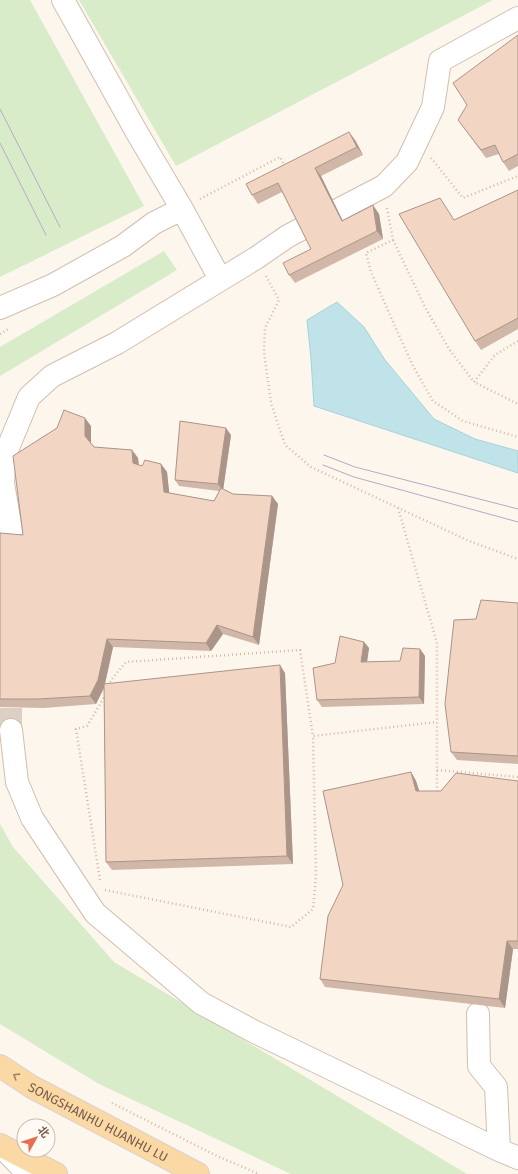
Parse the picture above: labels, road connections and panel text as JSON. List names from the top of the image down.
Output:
{
  "streets": {
    "main road": ["SONGSHANHU HUANHU LU"]
  },
  "one_way": ["SONGSHANHU HUANHU LU"],
  "north": "top right"
}
